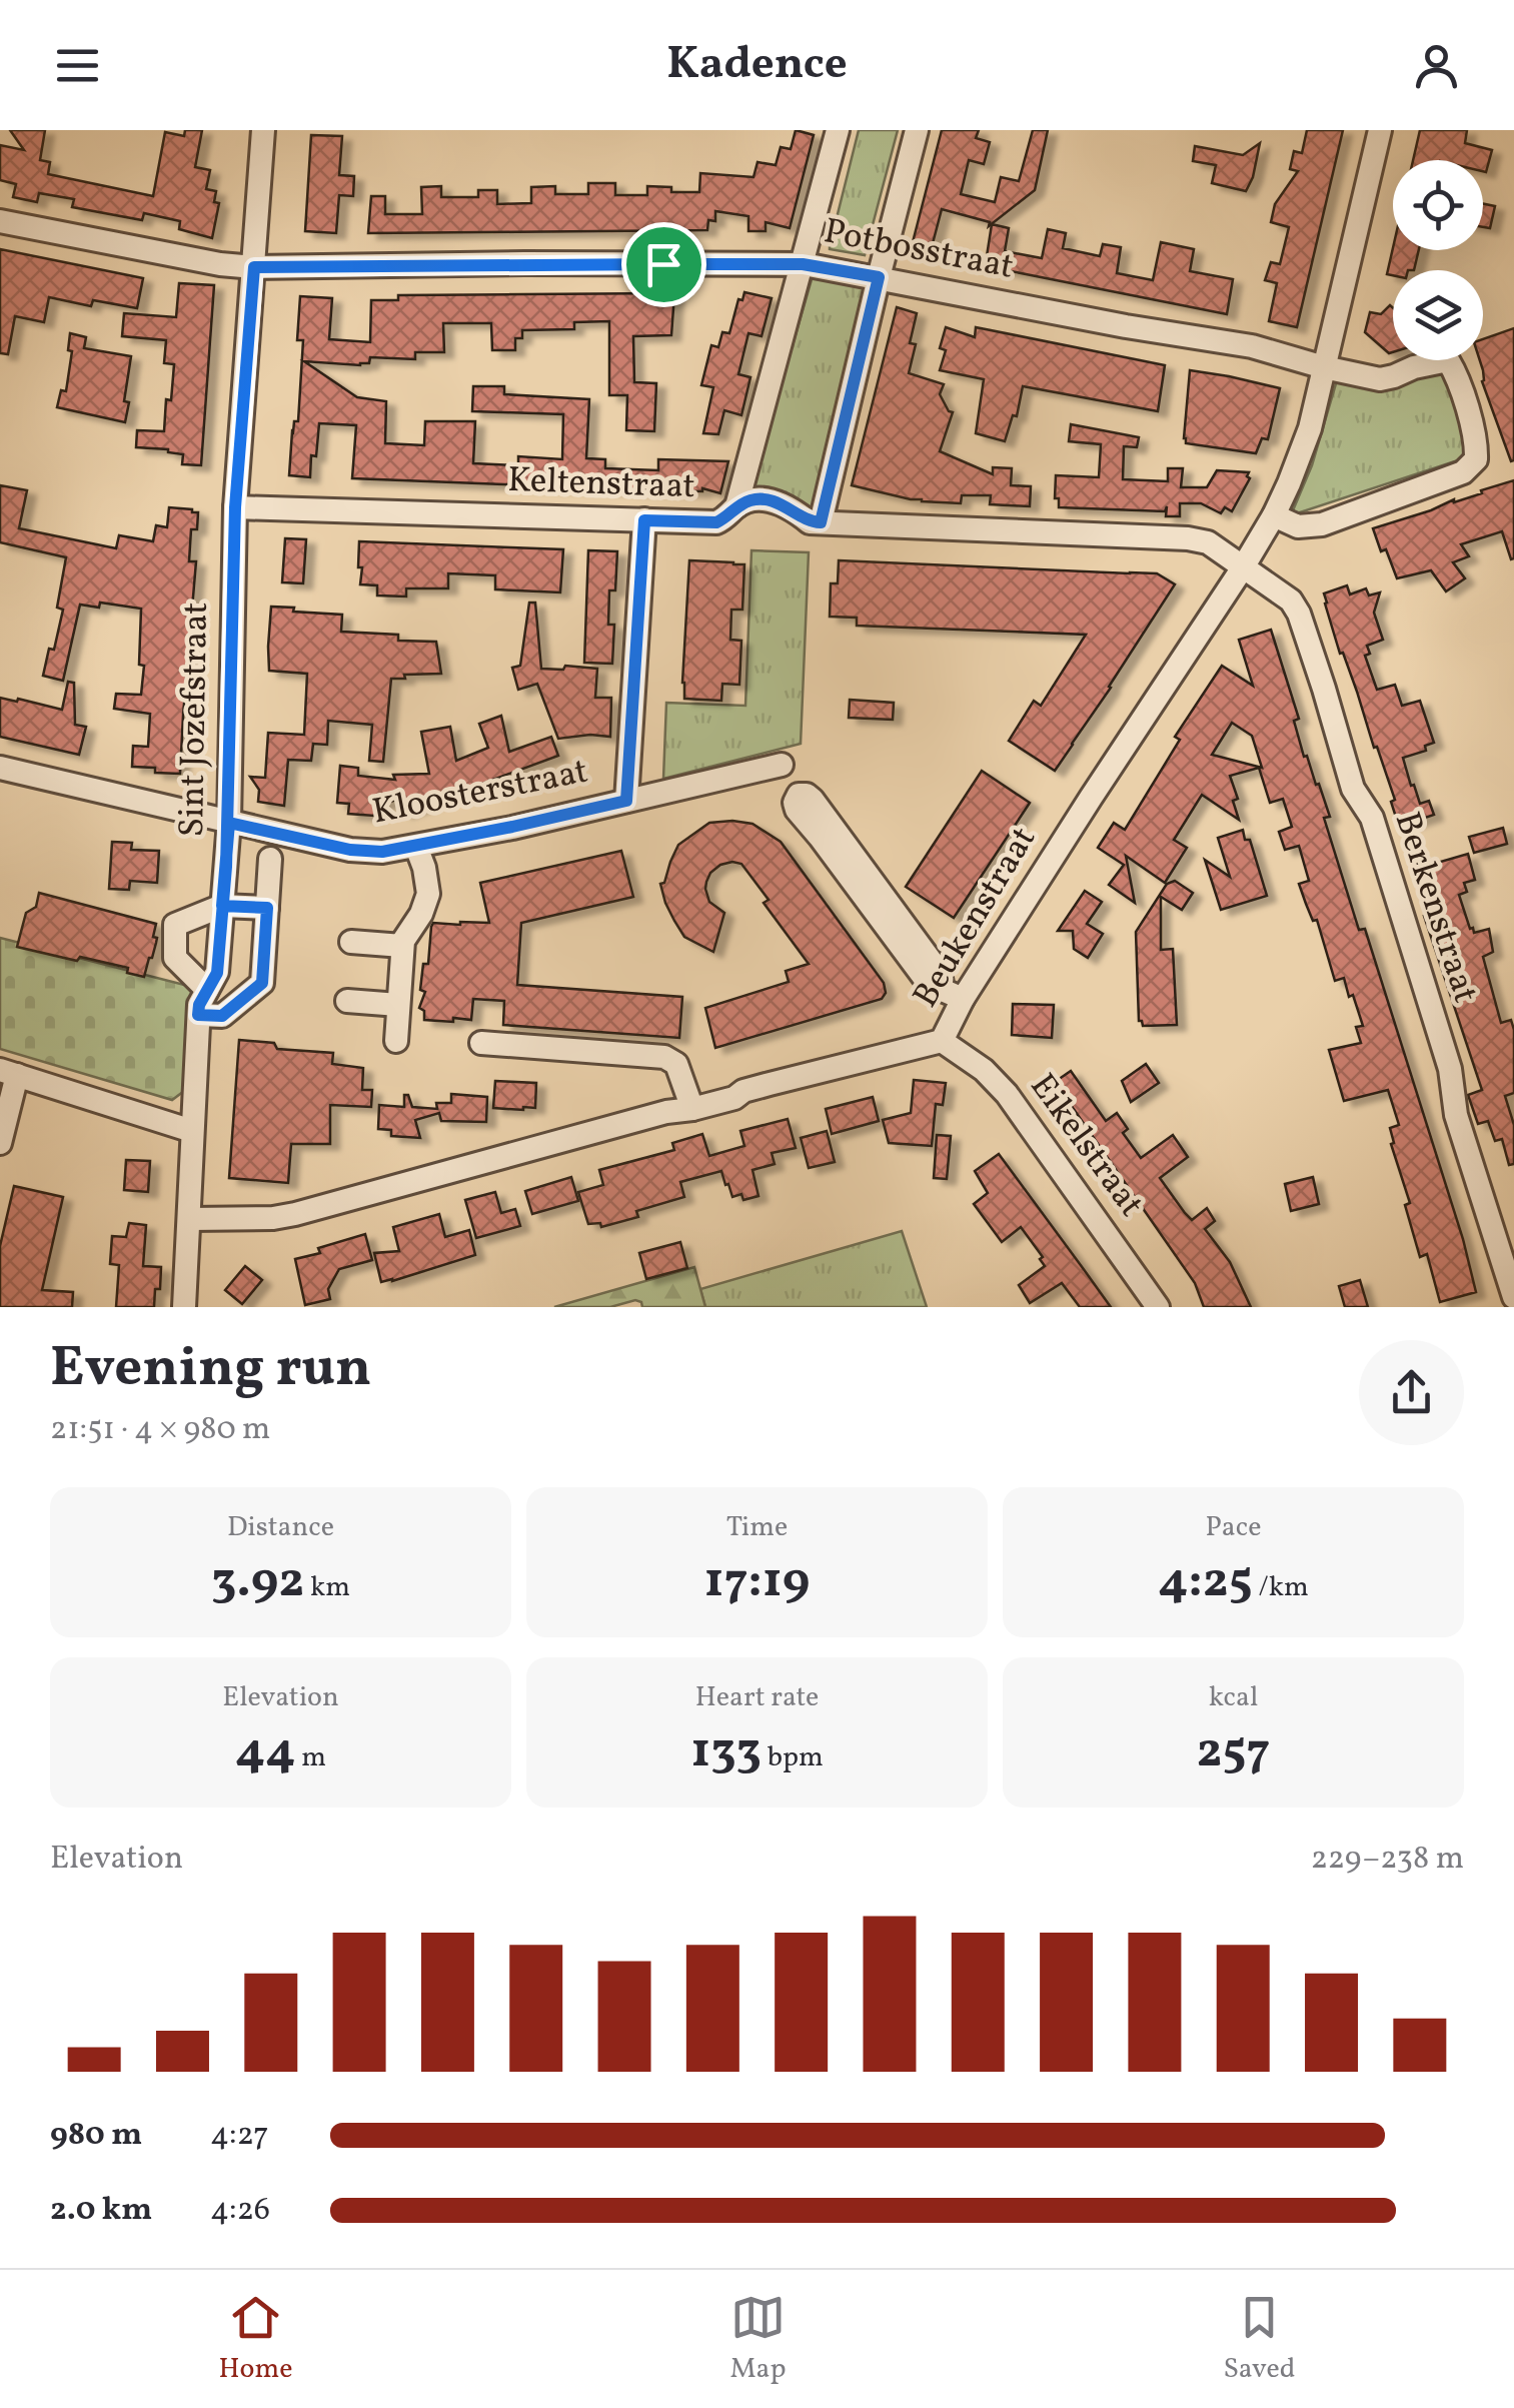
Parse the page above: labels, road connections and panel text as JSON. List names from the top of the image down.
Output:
{
  "streets": {
    "street": [
      "Potbosstraat",
      "Keltenstraat",
      "Sint Jozefstraat",
      "Kloosterstraat",
      "Berkenstraat",
      "Beukenstraat",
      "Eikelstraat"
    ]
  },
  "crossings": [
    ["Potbosstraat", "Sint Jozefstraat"],
    ["Potbosstraat", "Beukenstraat"],
    ["Keltenstraat", "Sint Jozefstraat"],
    ["Keltenstraat", "Berkenstraat"],
    ["Keltenstraat", "Beukenstraat"],
    ["Sint Jozefstraat", "Kloosterstraat"],
    ["Sint Jozefstraat", "Beukenstraat"],
    ["Berkenstraat", "Beukenstraat"],
    ["Beukenstraat", "Eikelstraat"]
  ],
  "page": {
    "header": "Kadence",
    "heading": ["Evening run", "21:51 · 4 × 980 m"],
    "stats": [
      ["Distance", "3.92 km"],
      ["Time", "17:19"],
      ["Pace", "4:25 /km"],
      ["Elevation", "44 m"],
      ["Heart rate", "133 bpm"],
      ["kcal", "257"]
    ],
    "chart": ["Elevation", "229–238 m"],
    "list": [
      {
        "name": "980 m",
        "note": "4:27"
      },
      {
        "name": "2.0 km",
        "note": "4:26"
      }
    ],
    "tabs": ["Home", "Map", "Saved"]
  }
}
